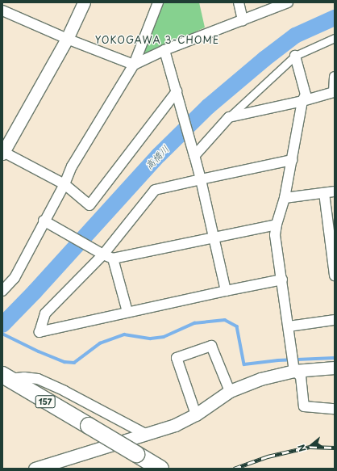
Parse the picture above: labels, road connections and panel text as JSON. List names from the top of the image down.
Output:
{
  "streets": {
    "highway": ["157"]
  },
  "districts": ["YOKOGAWA 3-CHOME"],
  "water": ["高橋川"],
  "north": "left"
}
